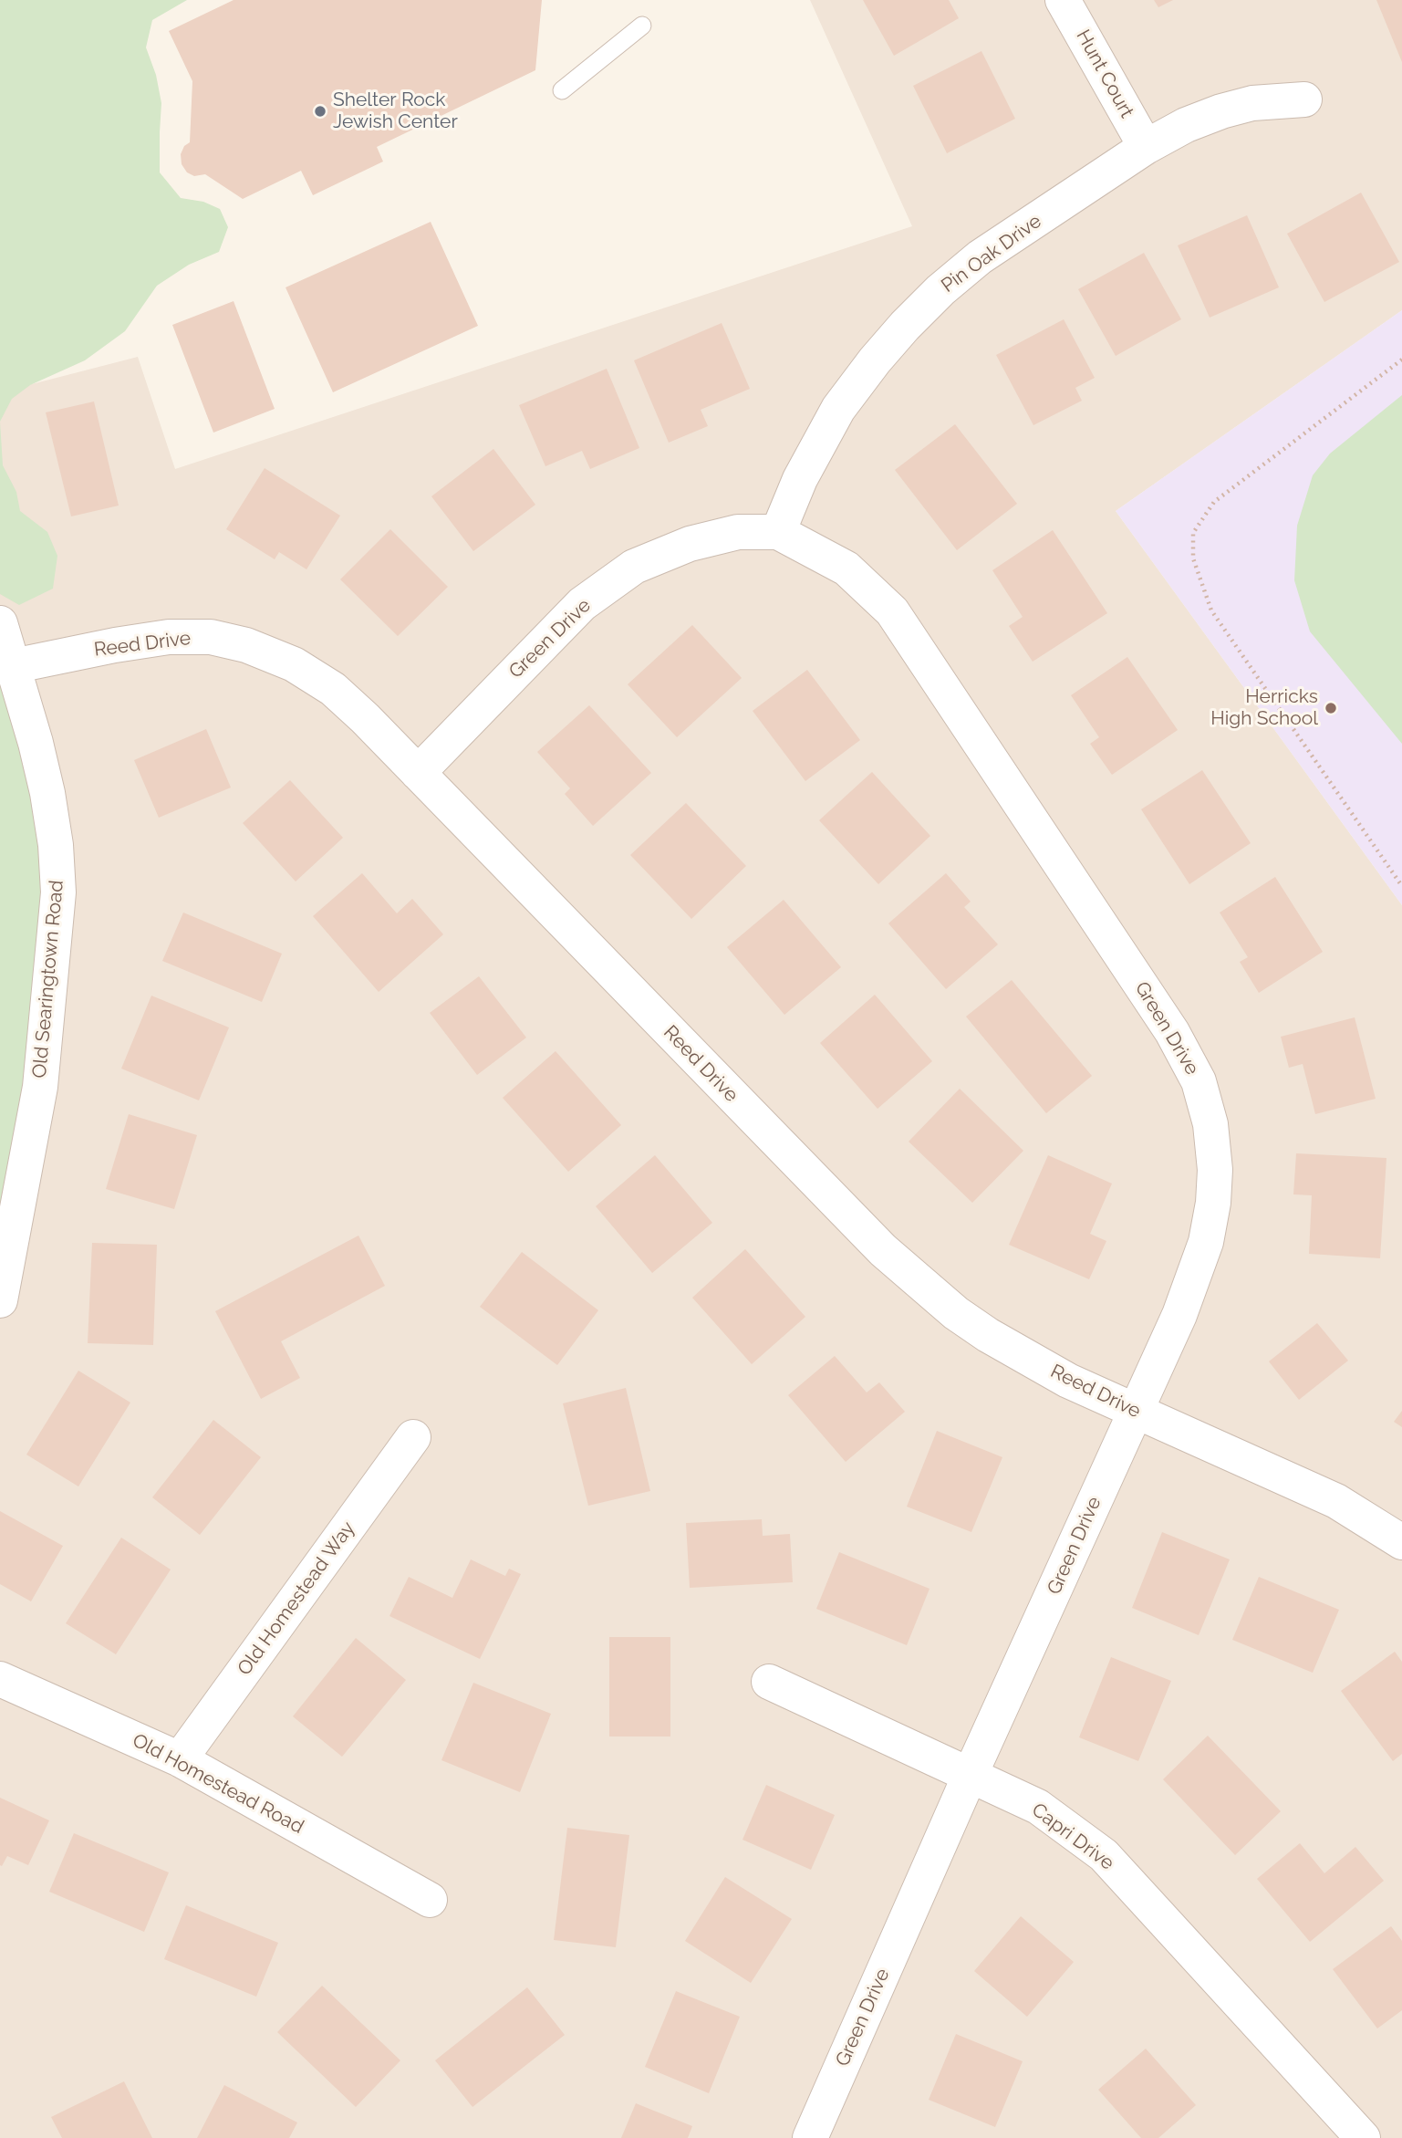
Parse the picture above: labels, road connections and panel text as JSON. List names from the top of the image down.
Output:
{
  "streets": {
    "street": [
      "Hunt Court",
      "Pin Oak Drive",
      "Green Drive",
      "Reed Drive",
      "Old Searingtown Road",
      "Old Homestead Way",
      "Old Homestead Road",
      "Capri Drive"
    ]
  },
  "crossings": [
    ["Hunt Court", "Pin Oak Drive"],
    ["Pin Oak Drive", "Green Drive"],
    ["Green Drive", "Reed Drive"],
    ["Green Drive", "Capri Drive"],
    ["Reed Drive", "Old Searingtown Road"],
    ["Old Homestead Way", "Old Homestead Road"]
  ],
  "places": ["Shelter Rock Jewish Center", "Herricks High School"]
}
